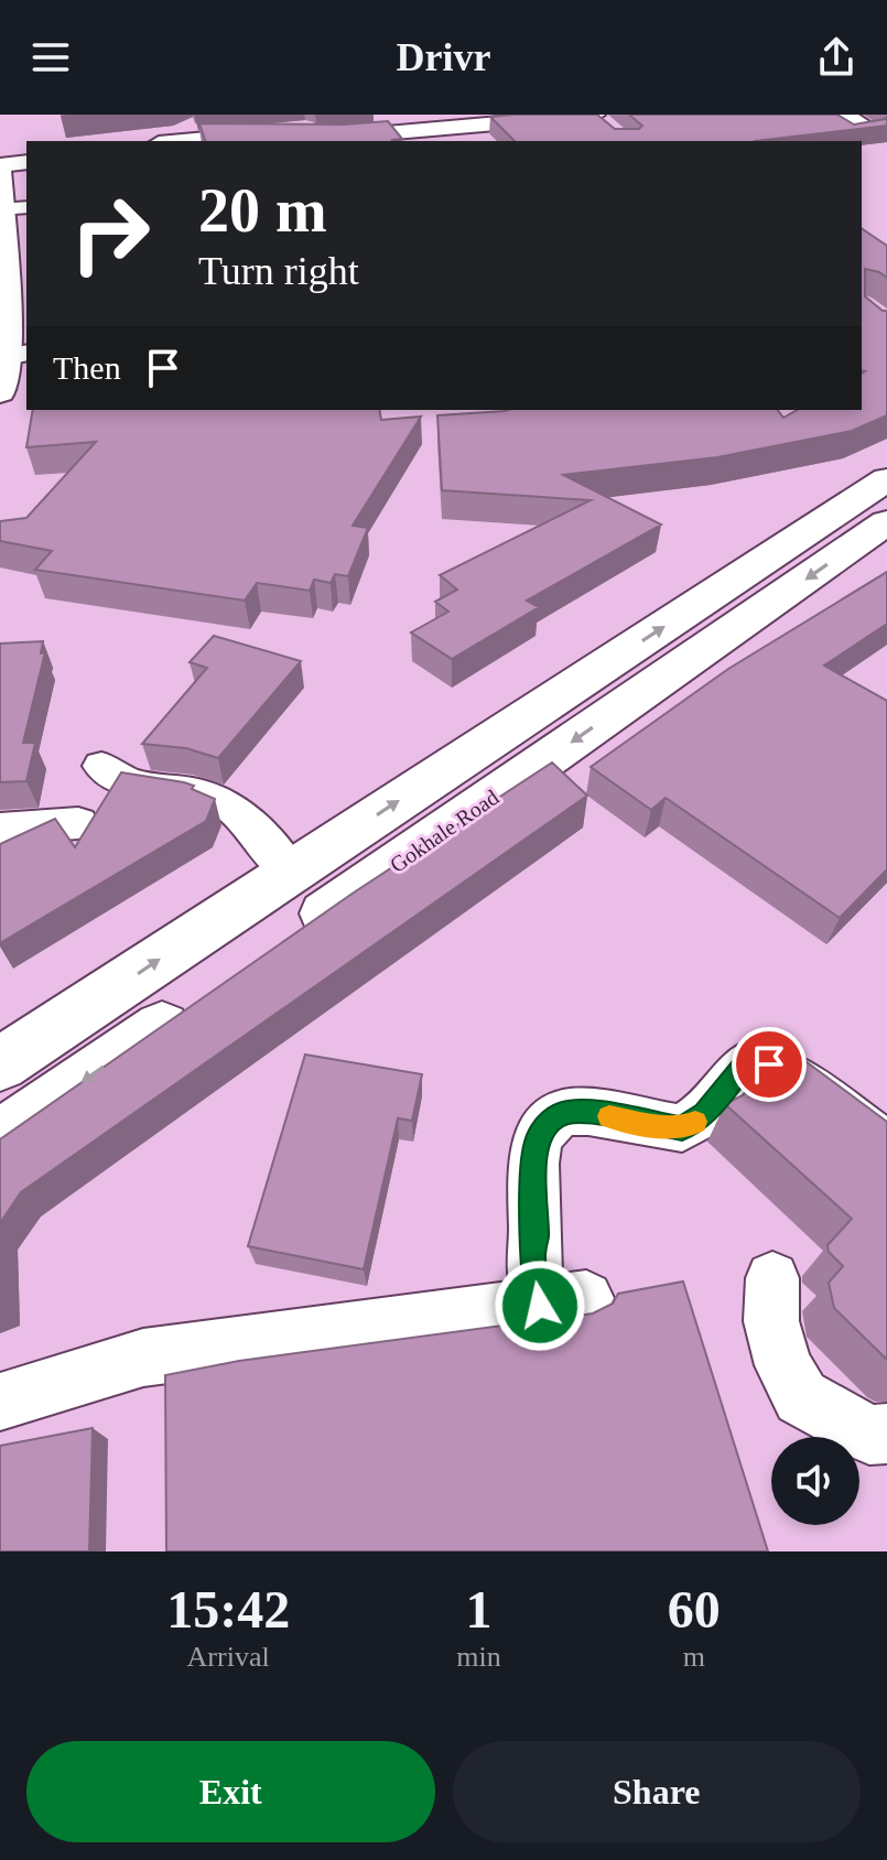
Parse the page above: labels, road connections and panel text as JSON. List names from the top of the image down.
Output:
{
  "streets": {
    "main road": ["Gokhale Road"]
  },
  "page": {
    "header": "Drivr",
    "turn": ["20 m", "Turn right"],
    "then": "Then",
    "eta": [
      "15:42",
      "Arrival",
      "1",
      "min",
      "60",
      "m"
    ],
    "buttons": ["Exit", "Share"]
  }
}
